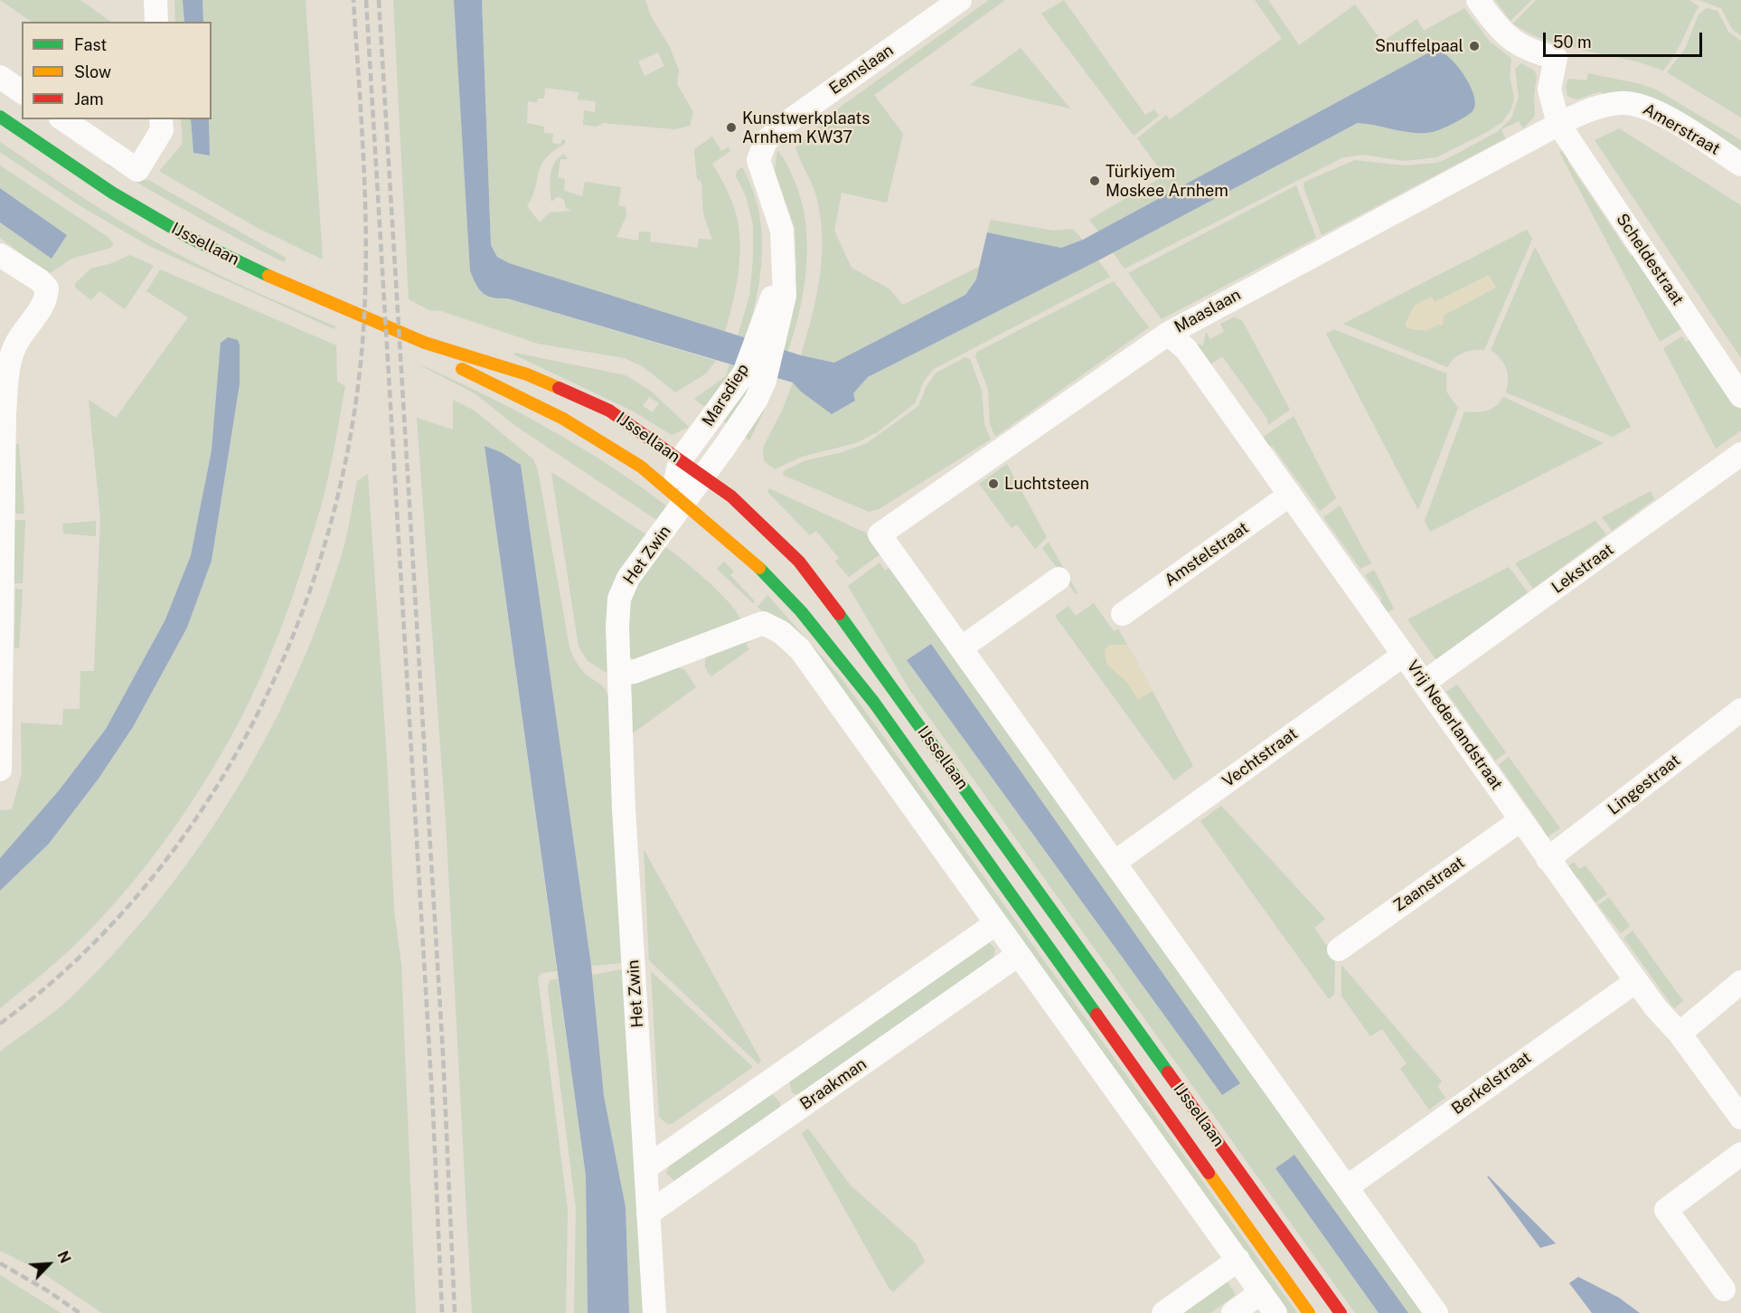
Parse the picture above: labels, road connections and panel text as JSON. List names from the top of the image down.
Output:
{
  "streets": {
    "main road": ["IJssellaan"],
    "street": [
      "Eemslaan",
      "Amerstraat",
      "Scheldestraat",
      "Maaslaan",
      "Marsdiep",
      "Amstelstraat",
      "Het Zwin",
      "Lekstraat",
      "Vrij Nederlandstraat",
      "Vechtstraat",
      "Lingestraat",
      "Zaanstraat",
      "Berkelstraat",
      "Braakman"
    ]
  },
  "crossings": [
    ["Eemslaan", "Marsdiep"],
    ["Amerstraat", "Scheldestraat"],
    ["Amerstraat", "Maaslaan"],
    ["IJssellaan", "Marsdiep"],
    ["IJssellaan", "Het Zwin"],
    ["Scheldestraat", "Maaslaan"],
    ["Maaslaan", "Vrij Nederlandstraat"],
    ["Marsdiep", "Het Zwin"],
    ["Amstelstraat", "Vrij Nederlandstraat"],
    ["Het Zwin", "Braakman"],
    ["Lekstraat", "Vrij Nederlandstraat"],
    ["Vrij Nederlandstraat", "Vechtstraat"],
    ["Vrij Nederlandstraat", "Lingestraat"],
    ["Vrij Nederlandstraat", "Zaanstraat"],
    ["Vrij Nederlandstraat", "Berkelstraat"]
  ],
  "places": [
    "Snuffelpaal",
    "Kunstwerkplaats Arnhem KW37",
    "Türkiyem Moskee Arnhem",
    "Luchtsteen"
  ],
  "legend": ["Fast", "Slow", "Jam"],
  "scale_bar": "50 m",
  "north": "top right"
}
